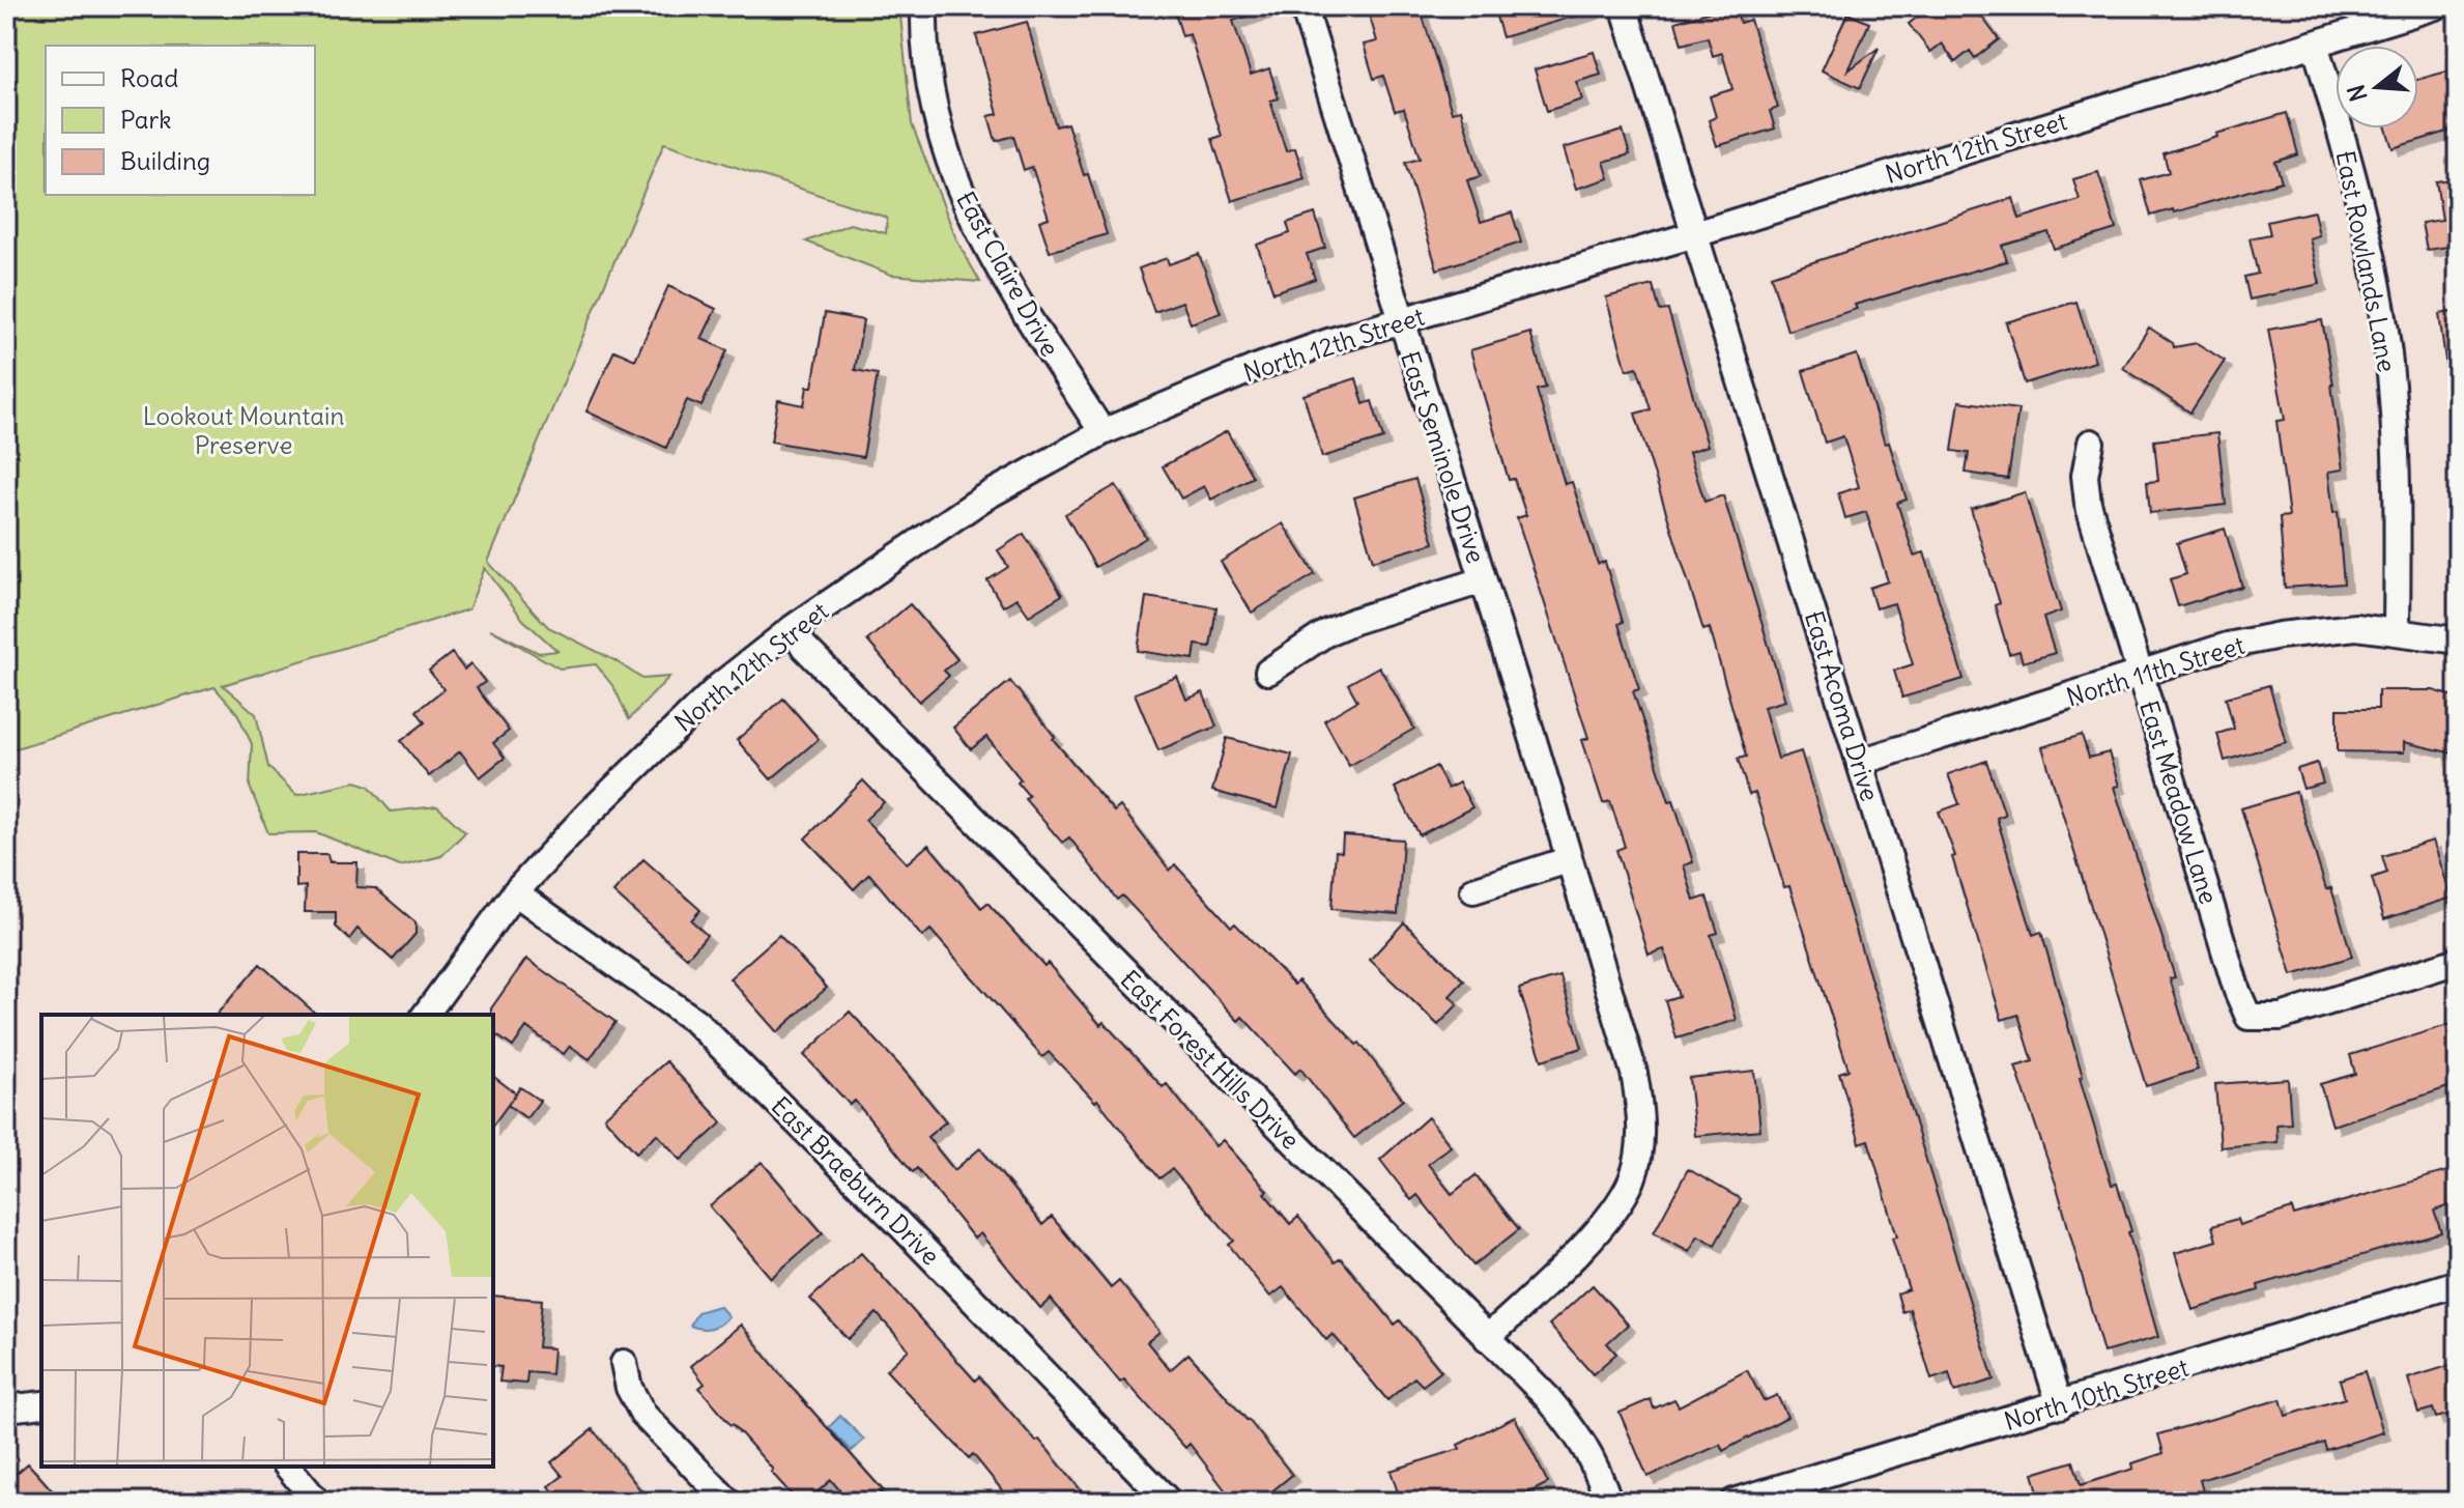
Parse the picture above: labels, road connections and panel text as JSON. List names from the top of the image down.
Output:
{
  "streets": {
    "street": [
      "North 12th Street",
      "East Rowlands Lane",
      "East Claire Drive",
      "East Seminole Drive",
      "North 11th Street",
      "East Acoma Drive",
      "East Meadow Lane",
      "East Forest Hills Drive",
      "East Braeburn Drive",
      "North 10th Street"
    ]
  },
  "crossings": [
    ["North 12th Street", "East Rowlands Lane"],
    ["North 12th Street", "East Claire Drive"],
    ["North 12th Street", "East Seminole Drive"],
    ["North 12th Street", "East Acoma Drive"],
    ["North 12th Street", "East Forest Hills Drive"],
    ["North 12th Street", "East Braeburn Drive"],
    ["East Rowlands Lane", "North 11th Street"],
    ["East Seminole Drive", "East Forest Hills Drive"],
    ["North 11th Street", "East Acoma Drive"],
    ["North 11th Street", "East Meadow Lane"],
    ["East Acoma Drive", "North 10th Street"]
  ],
  "parks": ["Lookout Mountain Preserve"],
  "legend": ["Road", "Park", "Building"],
  "north": "left"
}
